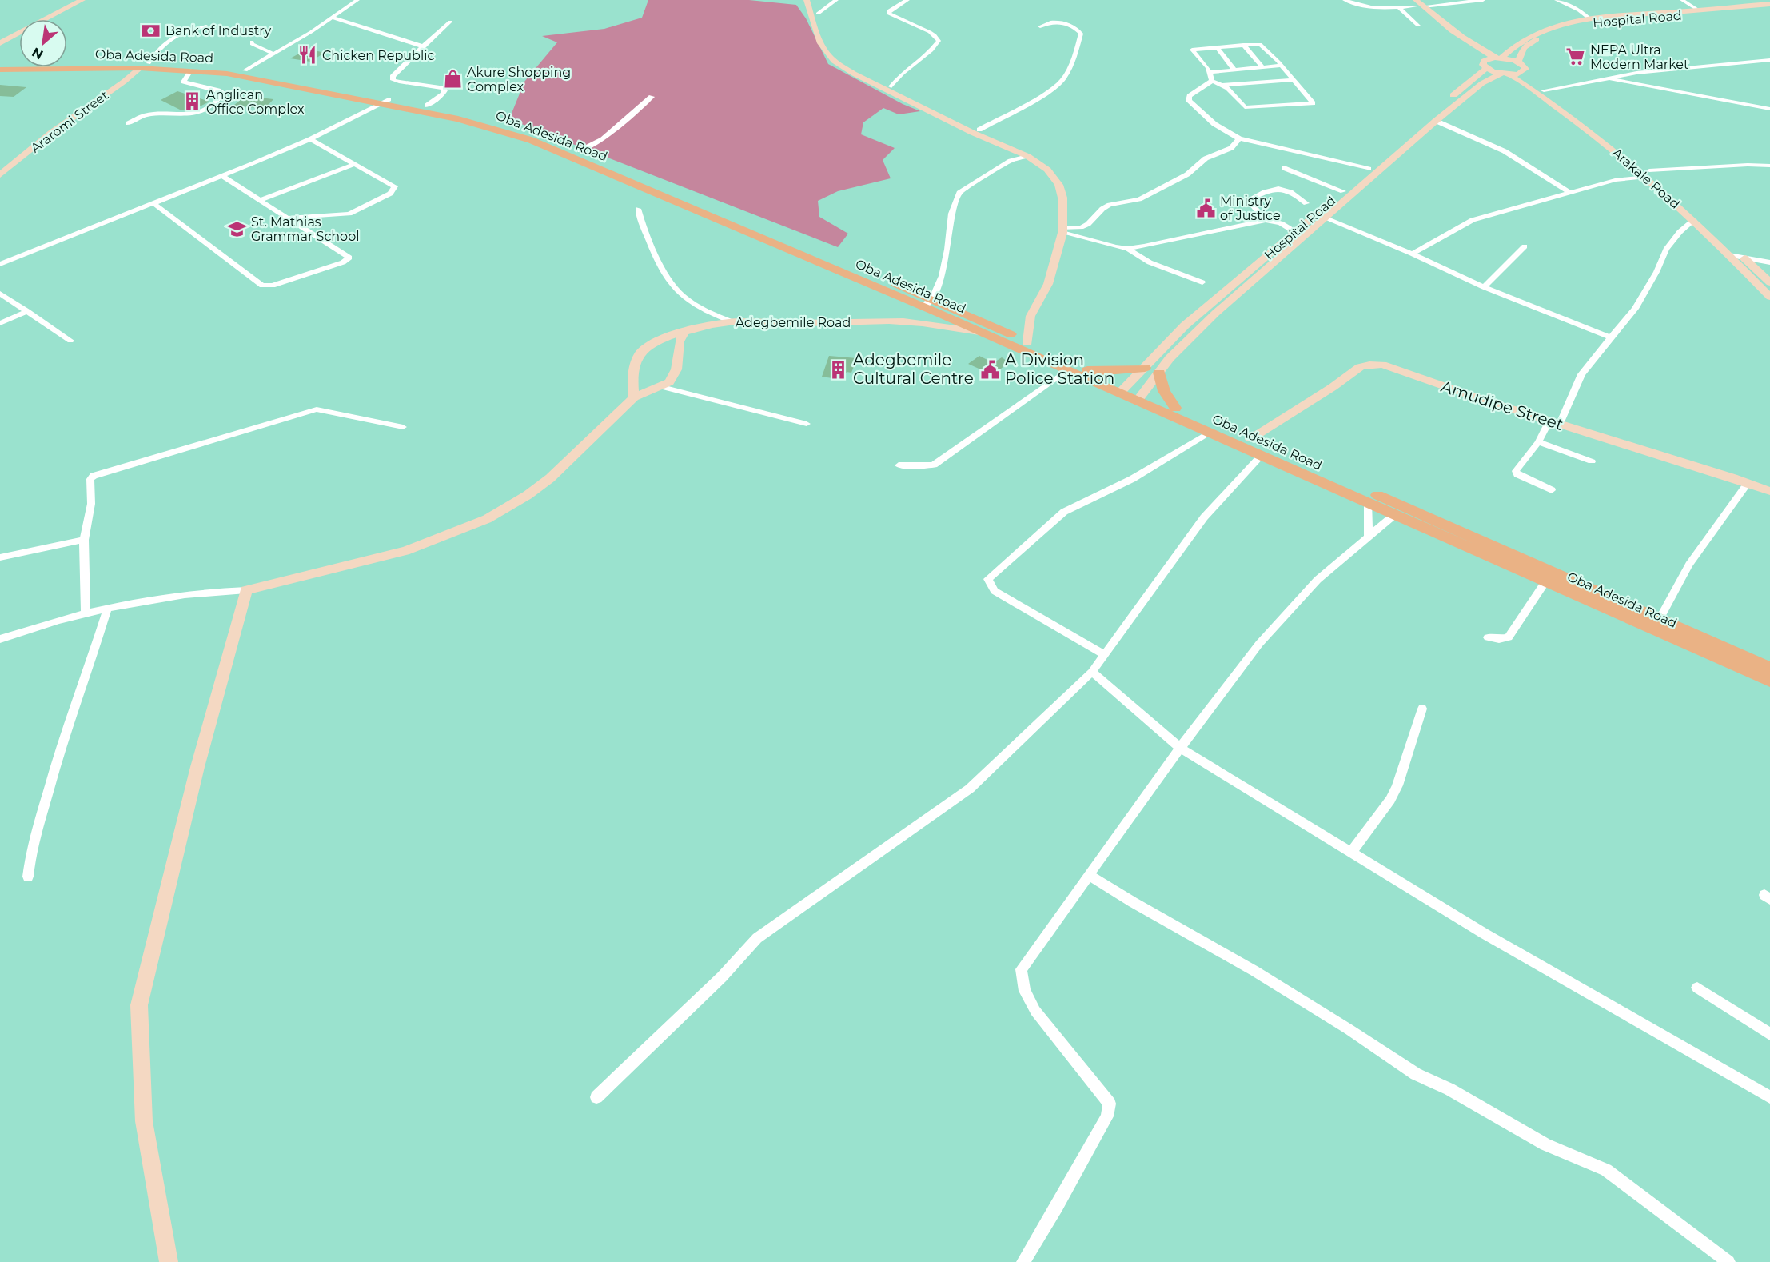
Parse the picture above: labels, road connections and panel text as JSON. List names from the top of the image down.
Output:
{
  "streets": {
    "main road": ["Oba Adesida Road"],
    "street": [
      "Hospital Road",
      "Araromi Street",
      "Arakale Road",
      "Adegbemile Road",
      "Amudipe Street"
    ]
  },
  "crossings": [
    ["Hospital Road", "Oba Adesida Road"],
    ["Hospital Road", "Arakale Road"],
    ["Oba Adesida Road", "Araromi Street"],
    ["Oba Adesida Road", "Amudipe Street"]
  ],
  "places": {
    "bank": ["Bank of Industry"],
    "restaurant": ["Chicken Republic"],
    "supermarket": ["NEPA Ultra Modern Market"],
    "shop": ["Akure Shopping Complex"],
    "building": ["Anglican Office Complex", "Adegbemile Cultural Centre"],
    "public building": ["Ministry of Justice", "A Division Police Station"],
    "school or university": ["St. Mathias Grammar School"]
  },
  "north": "bottom left"
}
